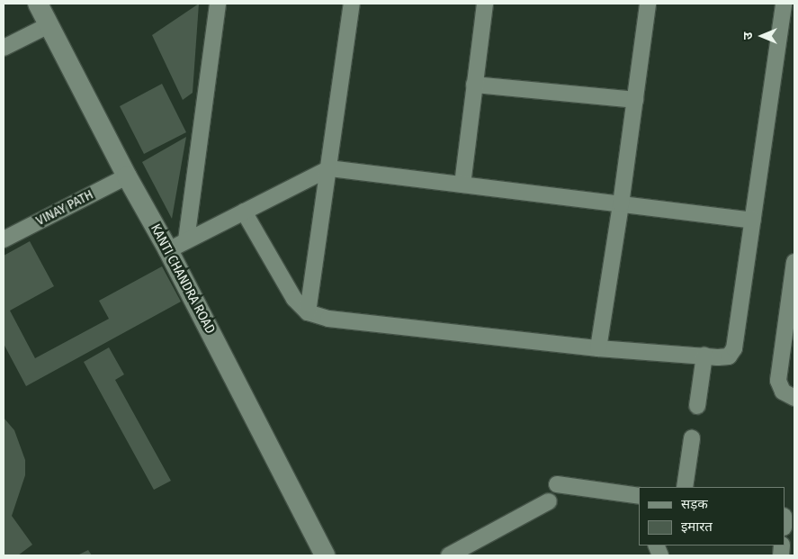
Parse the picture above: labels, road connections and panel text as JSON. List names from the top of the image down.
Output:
{
  "streets": {
    "street": ["VINAY PATH", "KANTI CHANDRA ROAD"]
  },
  "crossings": [
    ["VINAY PATH", "KANTI CHANDRA ROAD"]
  ],
  "legend": ["सड़क", "इमारत"],
  "north": "left"
}
